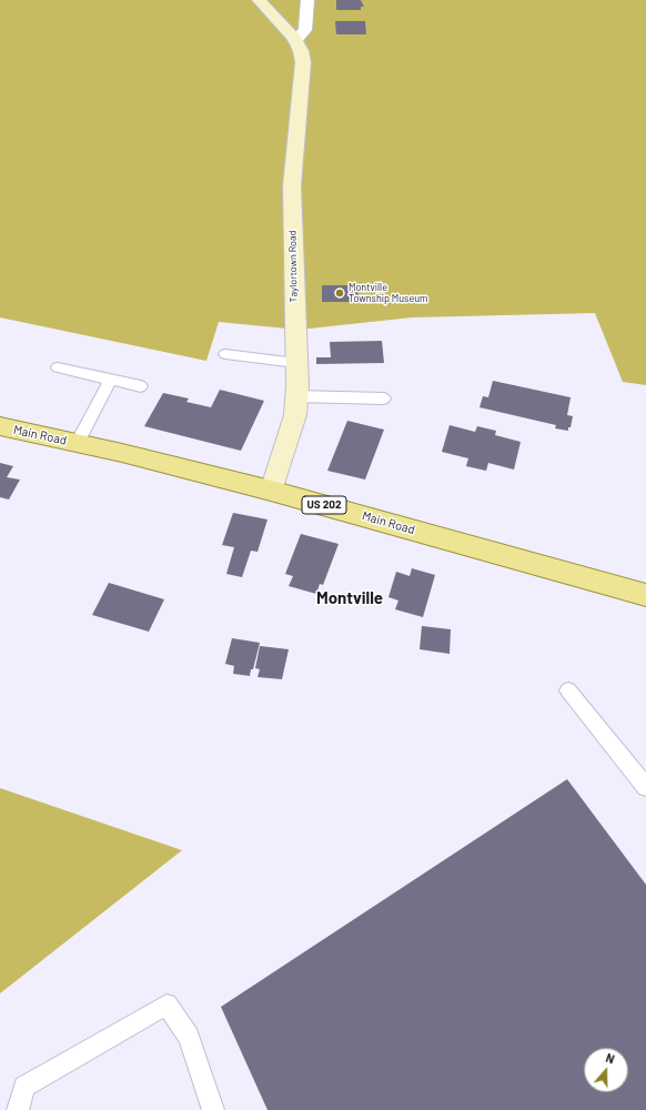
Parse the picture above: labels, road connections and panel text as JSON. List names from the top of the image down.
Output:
{
  "streets": {
    "main road": ["Main Road", "US 202"],
    "street": ["Taylortown Road"]
  },
  "crossings": [
    ["Taylortown Road", "Main Road"]
  ],
  "districts": ["Montville"],
  "places": ["Montville Township Museum"],
  "north": "top"
}
